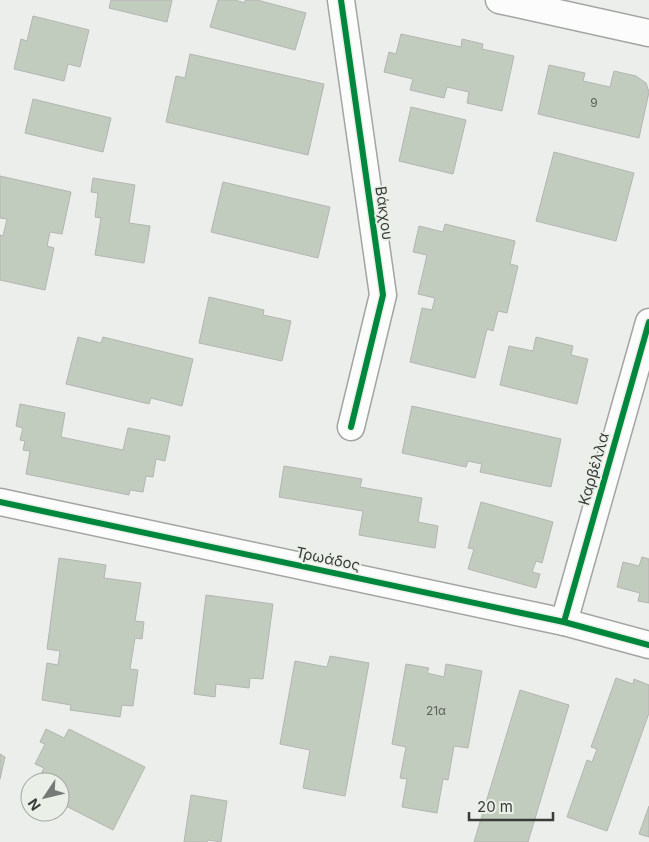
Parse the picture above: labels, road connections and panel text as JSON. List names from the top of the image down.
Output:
{
  "streets": {
    "street": ["Βάκχου", "Καρβέλλα", "Τρωάδος"]
  },
  "crossings": [
    ["Καρβέλλα", "Τρωάδος"]
  ],
  "house_numbers": ["9", "21α"],
  "scale_bar": "20 m",
  "north": "bottom left"
}
